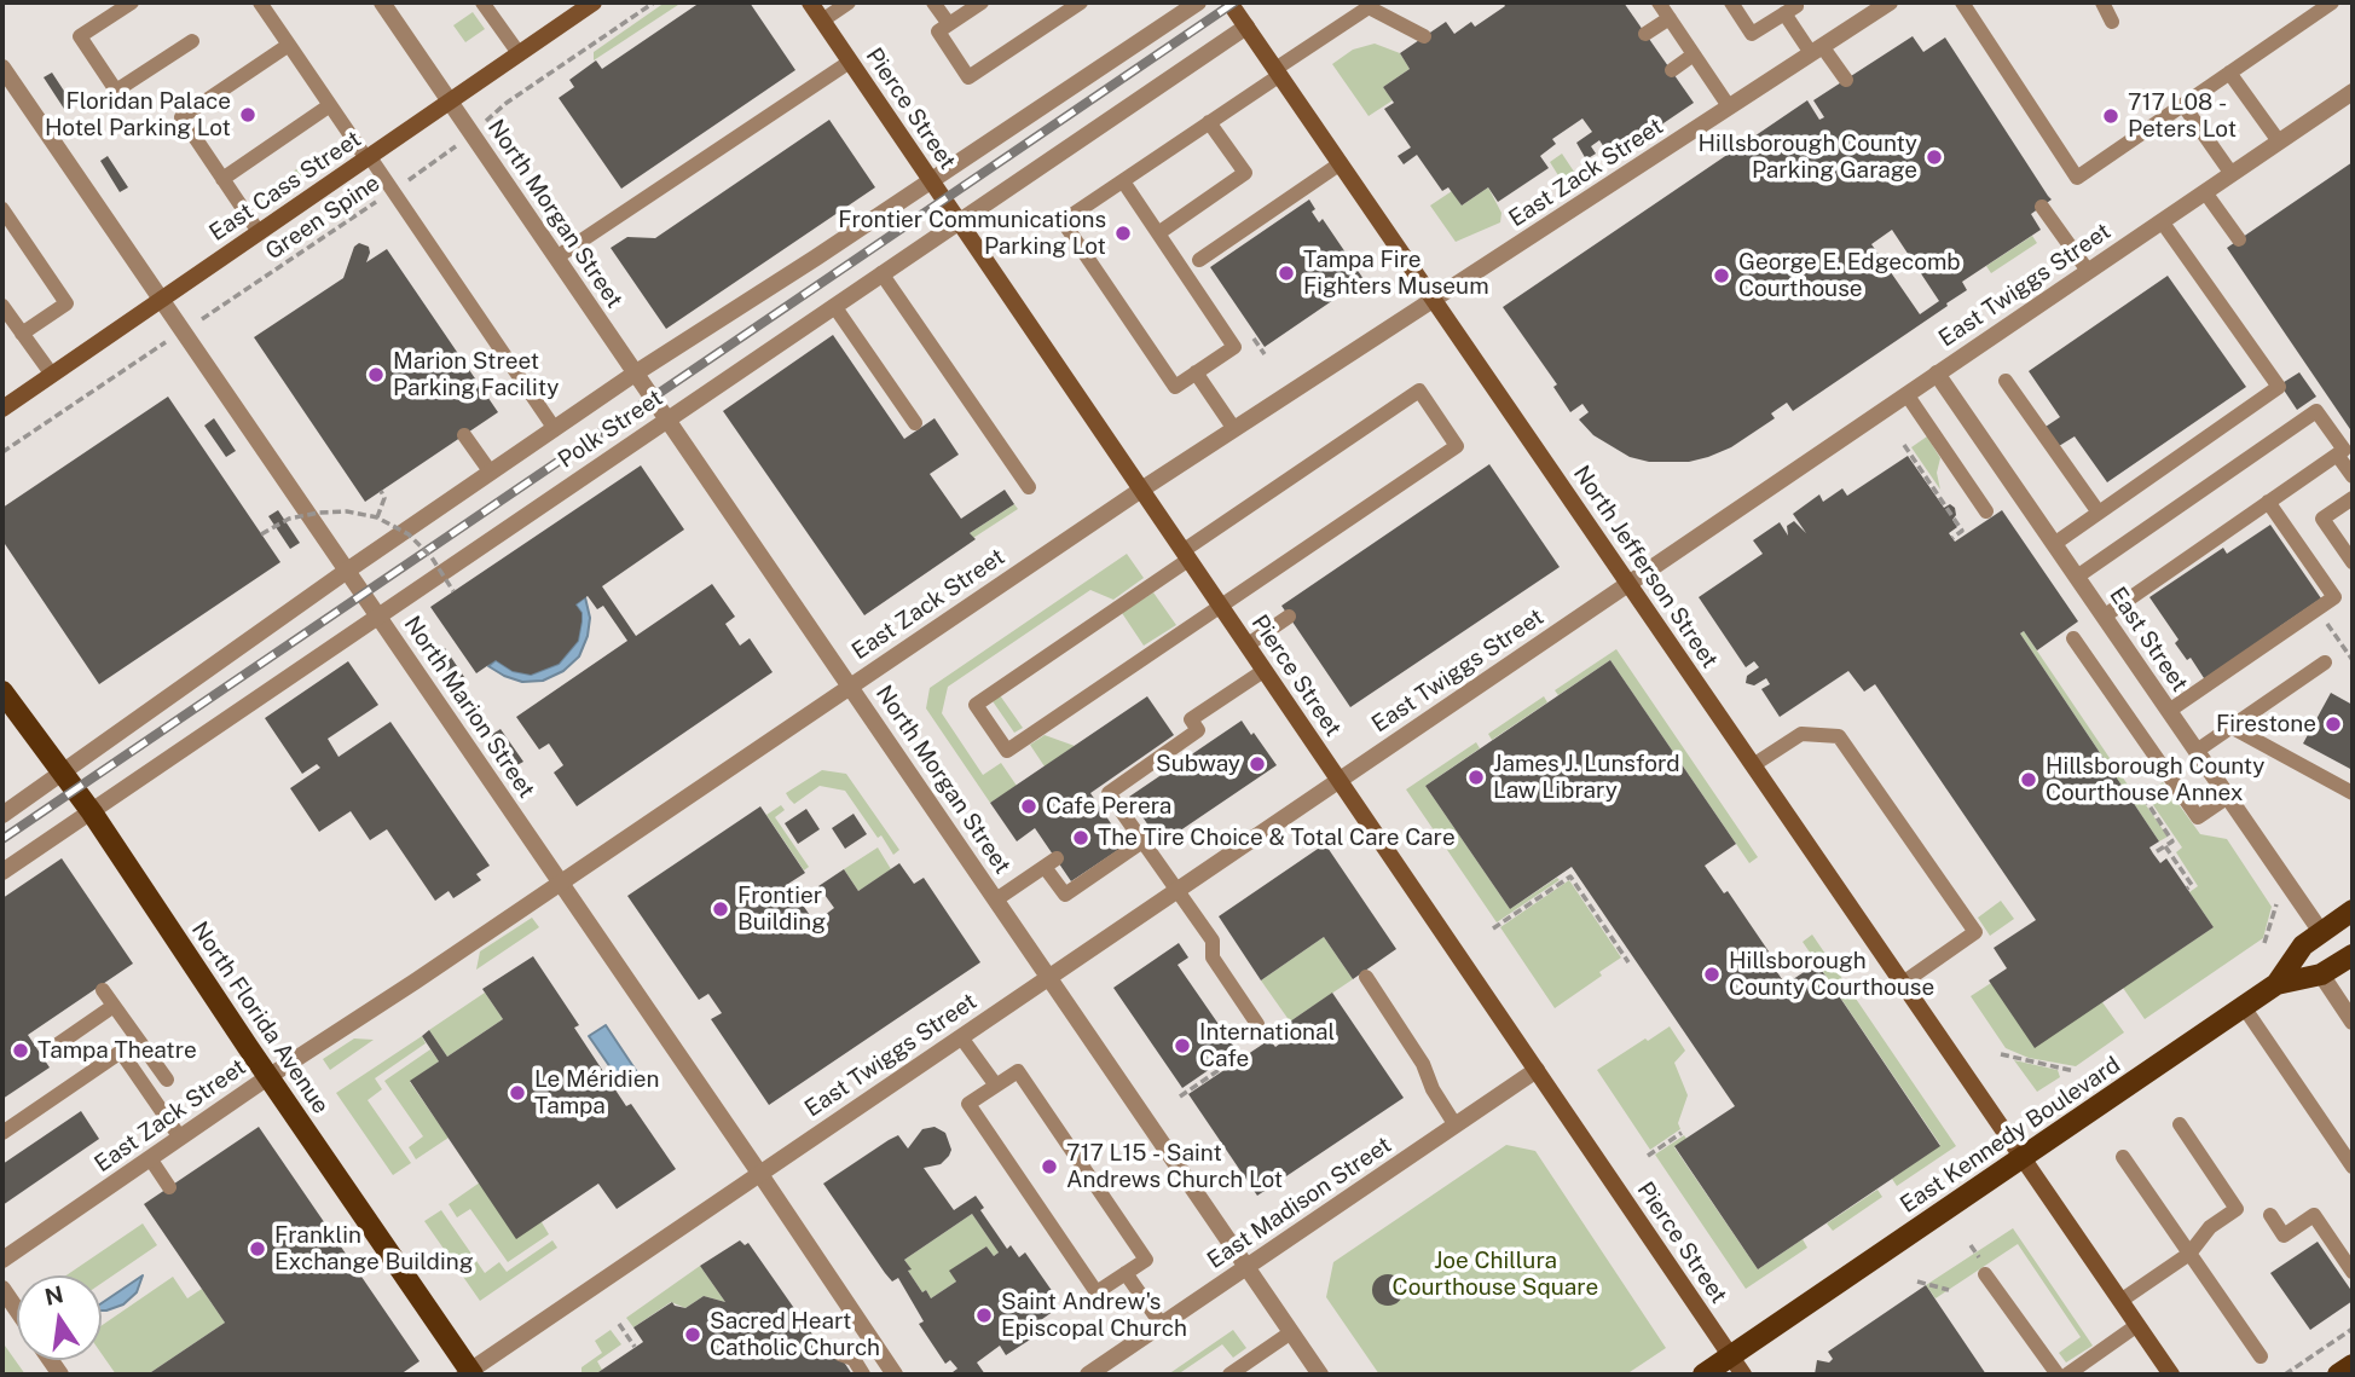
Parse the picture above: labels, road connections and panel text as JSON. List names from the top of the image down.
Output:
{
  "streets": {
    "main road": [
      "Pierce Street",
      "East Cass Street",
      "North Jefferson Street",
      "North Florida Avenue",
      "East Kennedy Boulevard"
    ],
    "street": [
      "East Zack Street",
      "North Morgan Street",
      "East Twiggs Street",
      "Polk Street",
      "East Street",
      "North Marion Street",
      "East Madison Street"
    ],
    "path": ["Green Spine"]
  },
  "crossings": [
    ["Pierce Street", "East Zack Street"],
    ["Pierce Street", "East Twiggs Street"],
    ["Pierce Street", "Polk Street"],
    ["Pierce Street", "East Kennedy Boulevard"],
    ["Pierce Street", "East Madison Street"],
    ["East Zack Street", "North Morgan Street"],
    ["East Zack Street", "North Jefferson Street"],
    ["East Zack Street", "North Marion Street"],
    ["East Zack Street", "North Florida Avenue"],
    ["East Cass Street", "North Morgan Street"],
    ["East Cass Street", "North Marion Street"],
    ["North Morgan Street", "Green Spine"],
    ["North Morgan Street", "East Twiggs Street"],
    ["North Morgan Street", "Polk Street"],
    ["North Morgan Street", "East Madison Street"],
    ["Green Spine", "North Marion Street"],
    ["East Twiggs Street", "North Jefferson Street"],
    ["East Twiggs Street", "East Street"],
    ["East Twiggs Street", "North Marion Street"],
    ["East Twiggs Street", "North Florida Avenue"],
    ["Polk Street", "North Jefferson Street"],
    ["Polk Street", "North Marion Street"],
    ["Polk Street", "North Florida Avenue"],
    ["North Jefferson Street", "East Kennedy Boulevard"]
  ],
  "parks": ["Joe Chillura Courthouse Square"],
  "places": [
    "Floridan Palace Hotel Parking Lot",
    "717 L08 - Peters Lot",
    "Hillsborough County Parking Garage",
    "Frontier Communications Parking Lot",
    "Tampa Fire Fighters Museum",
    "George E. Edgecomb Courthouse",
    "Marion Street Parking Facility",
    "Firestone",
    "Subway",
    "James J. Lunsford Law Library",
    "Hillsborough County Courthouse Annex",
    "Cafe Perera",
    "The Tire Choice & Total Care Care",
    "Frontier Building",
    "Hillsborough County Courthouse",
    "International Cafe",
    "Tampa Theatre",
    "Le Méridien Tampa",
    "717 L15 - Saint Andrews Church Lot",
    "Franklin Exchange Building",
    "Saint Andrew's Episcopal Church",
    "Sacred Heart Catholic Church"
  ],
  "north": "top"
}
